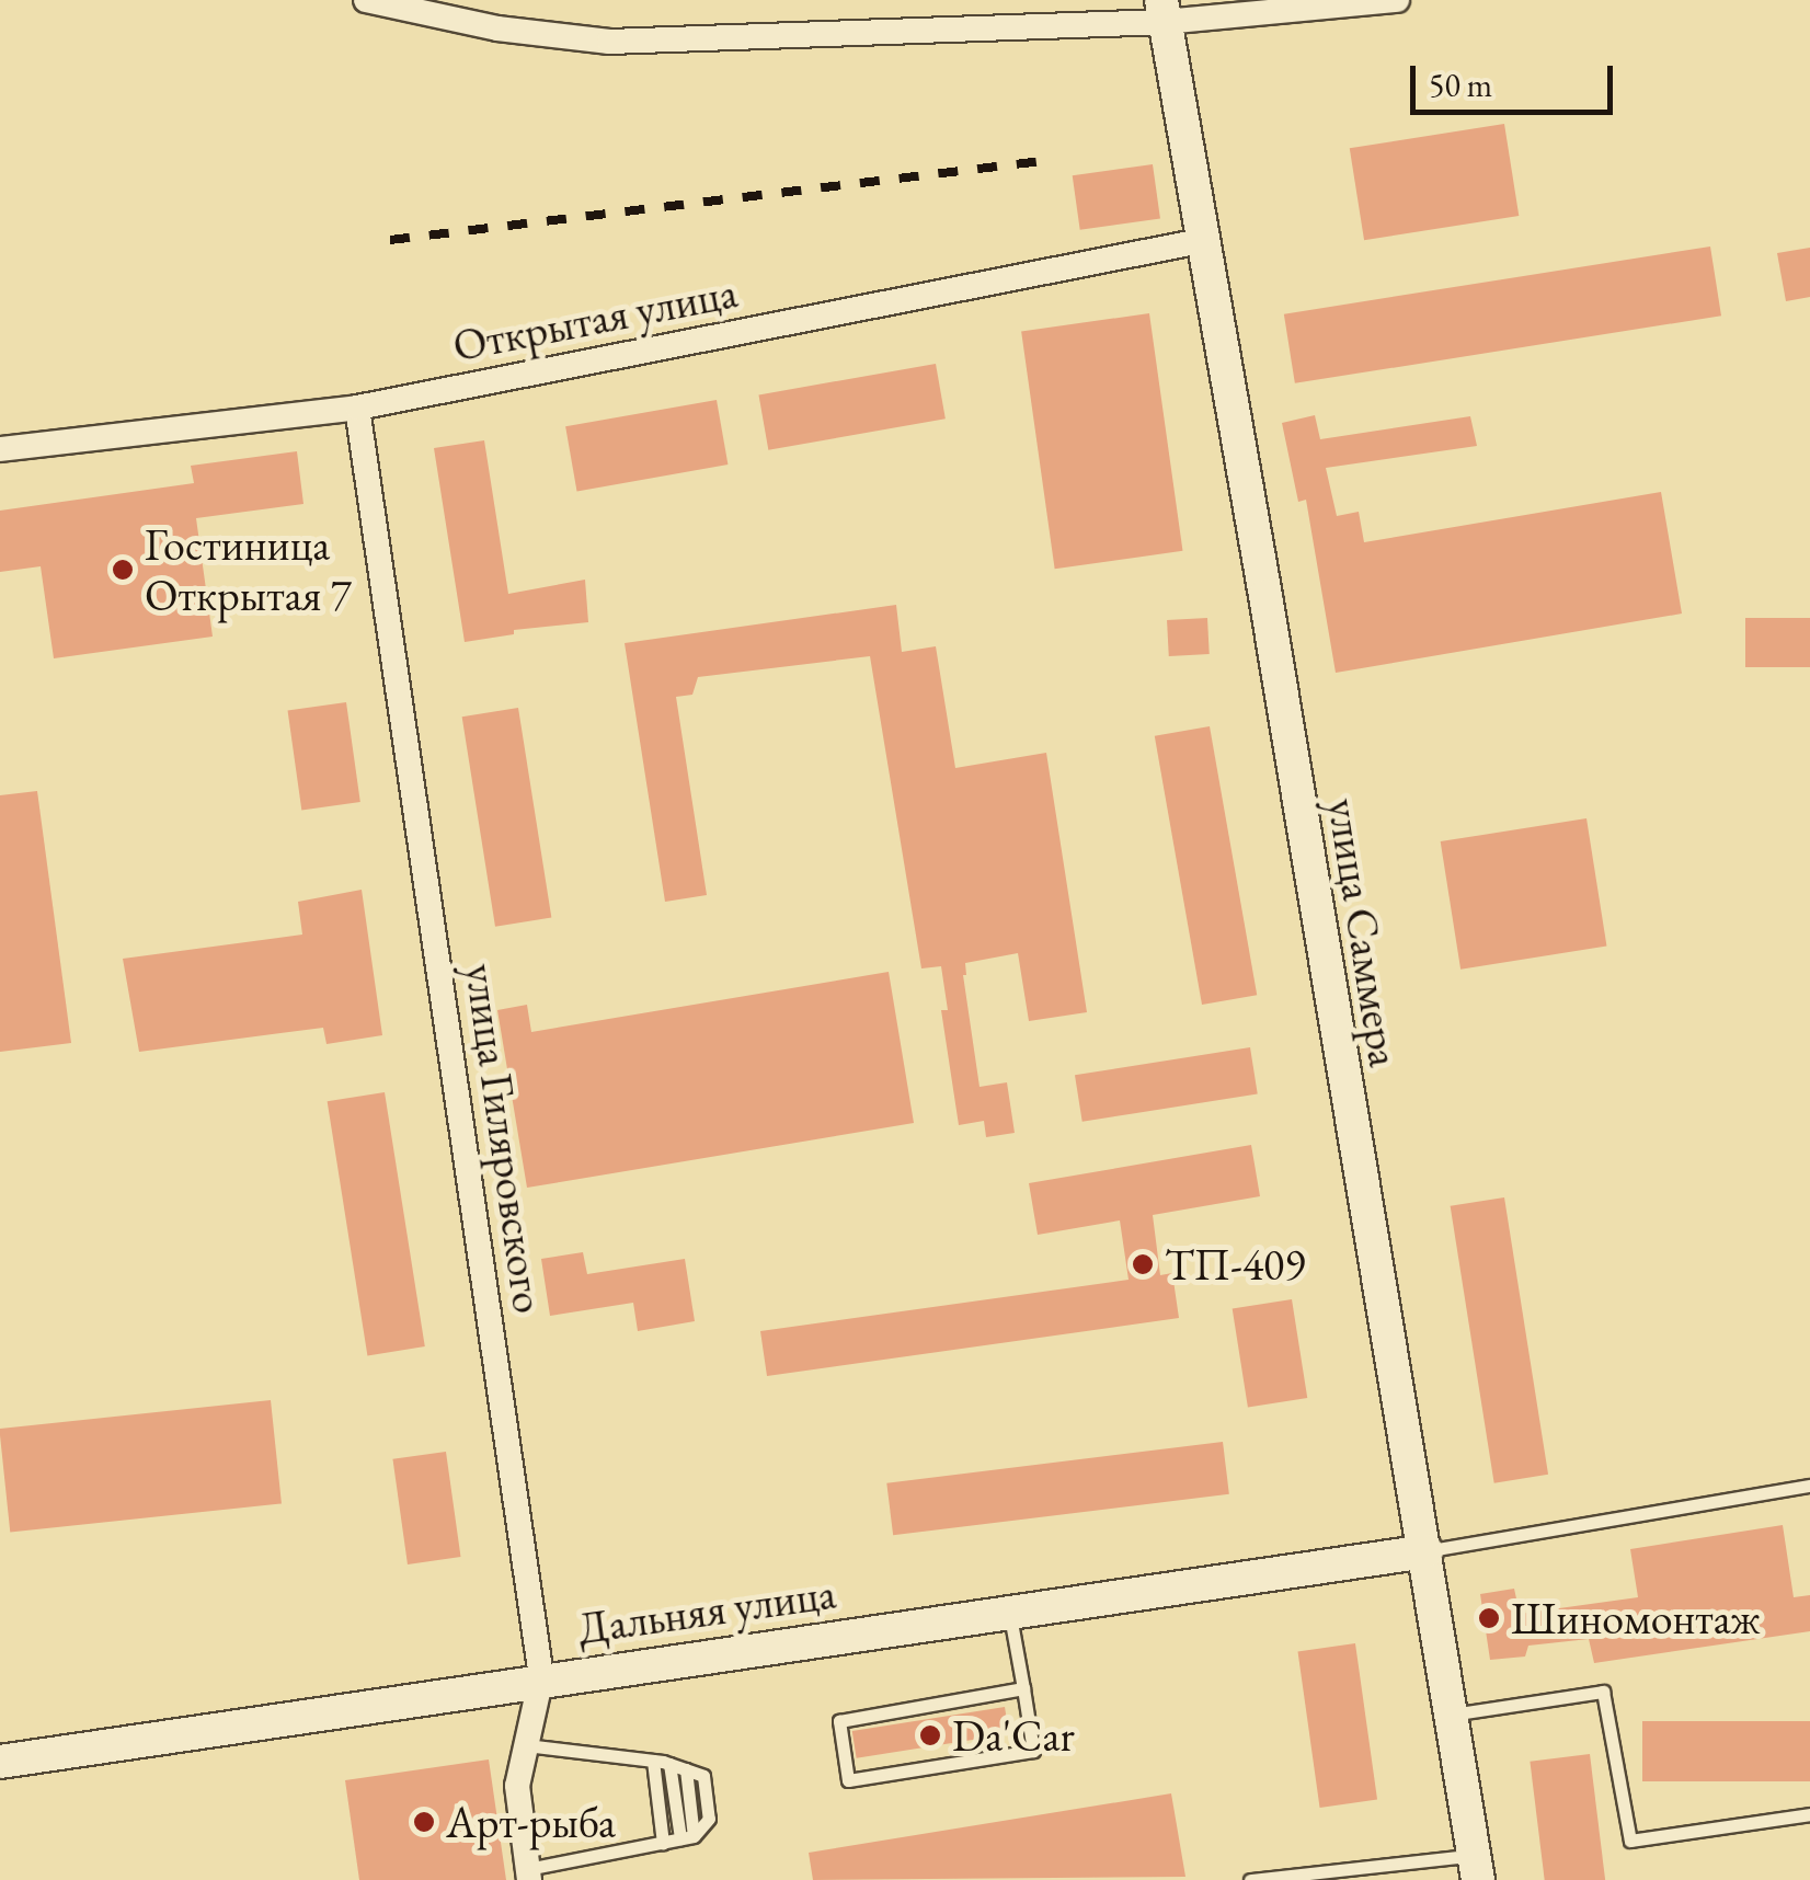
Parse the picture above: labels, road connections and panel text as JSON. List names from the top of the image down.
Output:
{
  "streets": {
    "street": [
      "Открытая улица",
      "улица Саммера",
      "улица Гиляровского",
      "Дальняя улица"
    ]
  },
  "crossings": [
    ["Открытая улица", "улица Саммера"],
    ["Открытая улица", "улица Гиляровского"],
    ["улица Саммера", "Дальняя улица"],
    ["улица Гиляровского", "Дальняя улица"]
  ],
  "places": [
    "Гостиница Открытая 7",
    "ТП-409",
    "Шиномонтаж",
    "Da'Car",
    "Арт-рыба"
  ],
  "scale_bar": "50 m"
}
